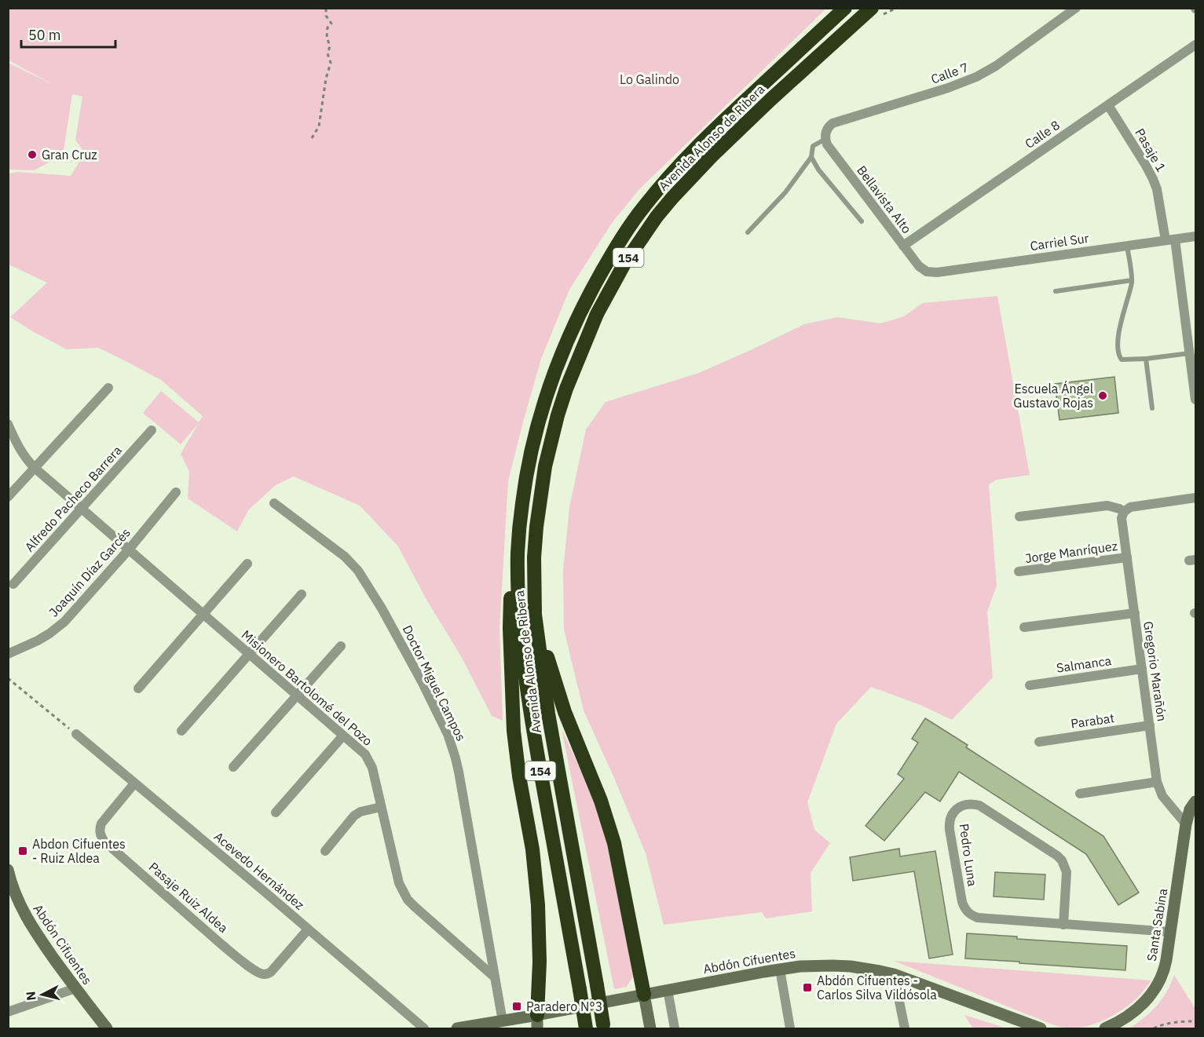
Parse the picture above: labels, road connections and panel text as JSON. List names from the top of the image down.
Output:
{
  "streets": {
    "highway": ["Avenida Alonso de Ribera", "154"],
    "street": [
      "Calle 7",
      "Calle 8",
      "Pasaje 1",
      "Bellavista Alto",
      "Carriel Sur",
      "Alfredo Pacheco Barrera",
      "Jorge Manríquez",
      "Joaquín Díaz Garcés",
      "Salmanca",
      "Gregorio Marañón",
      "Doctor Miguel Campos",
      "Misionero Bartolomé del Pozo",
      "Parabat",
      "Pedro Luna",
      "Acevedo Hernández",
      "Pasaje Ruiz Aldea",
      "Santa Sabina",
      "Abdón Cifuentes"
    ]
  },
  "crossings": [
    ["Calle 7", "Bellavista Alto"],
    ["Calle 8", "Pasaje 1"],
    ["Calle 8", "Bellavista Alto"],
    ["Pasaje 1", "Carriel Sur"],
    ["Bellavista Alto", "Carriel Sur"],
    ["Alfredo Pacheco Barrera", "Misionero Bartolomé del Pozo"],
    ["Jorge Manríquez", "Gregorio Marañón"],
    ["Joaquín Díaz Garcés", "Misionero Bartolomé del Pozo"],
    ["Salmanca", "Gregorio Marañón"],
    ["Gregorio Marañón", "Parabat"],
    ["Gregorio Marañón", "Santa Sabina"],
    ["Doctor Miguel Campos", "Misionero Bartolomé del Pozo"],
    ["Pedro Luna", "Santa Sabina"],
    ["Acevedo Hernández", "Pasaje Ruiz Aldea"]
  ],
  "parks": ["Lo Galindo"],
  "places": {
    "other": ["Gran Cruz", "Escuela Ángel Gustavo Rojas"],
    "transit": ["Abdon Cifuentes - Ruiz Aldea", "Abdón Cifuentes - Carlos Silva Vildósola", "Paradero N°3"]
  },
  "scale_bar": "50 m",
  "north": "left"
}
